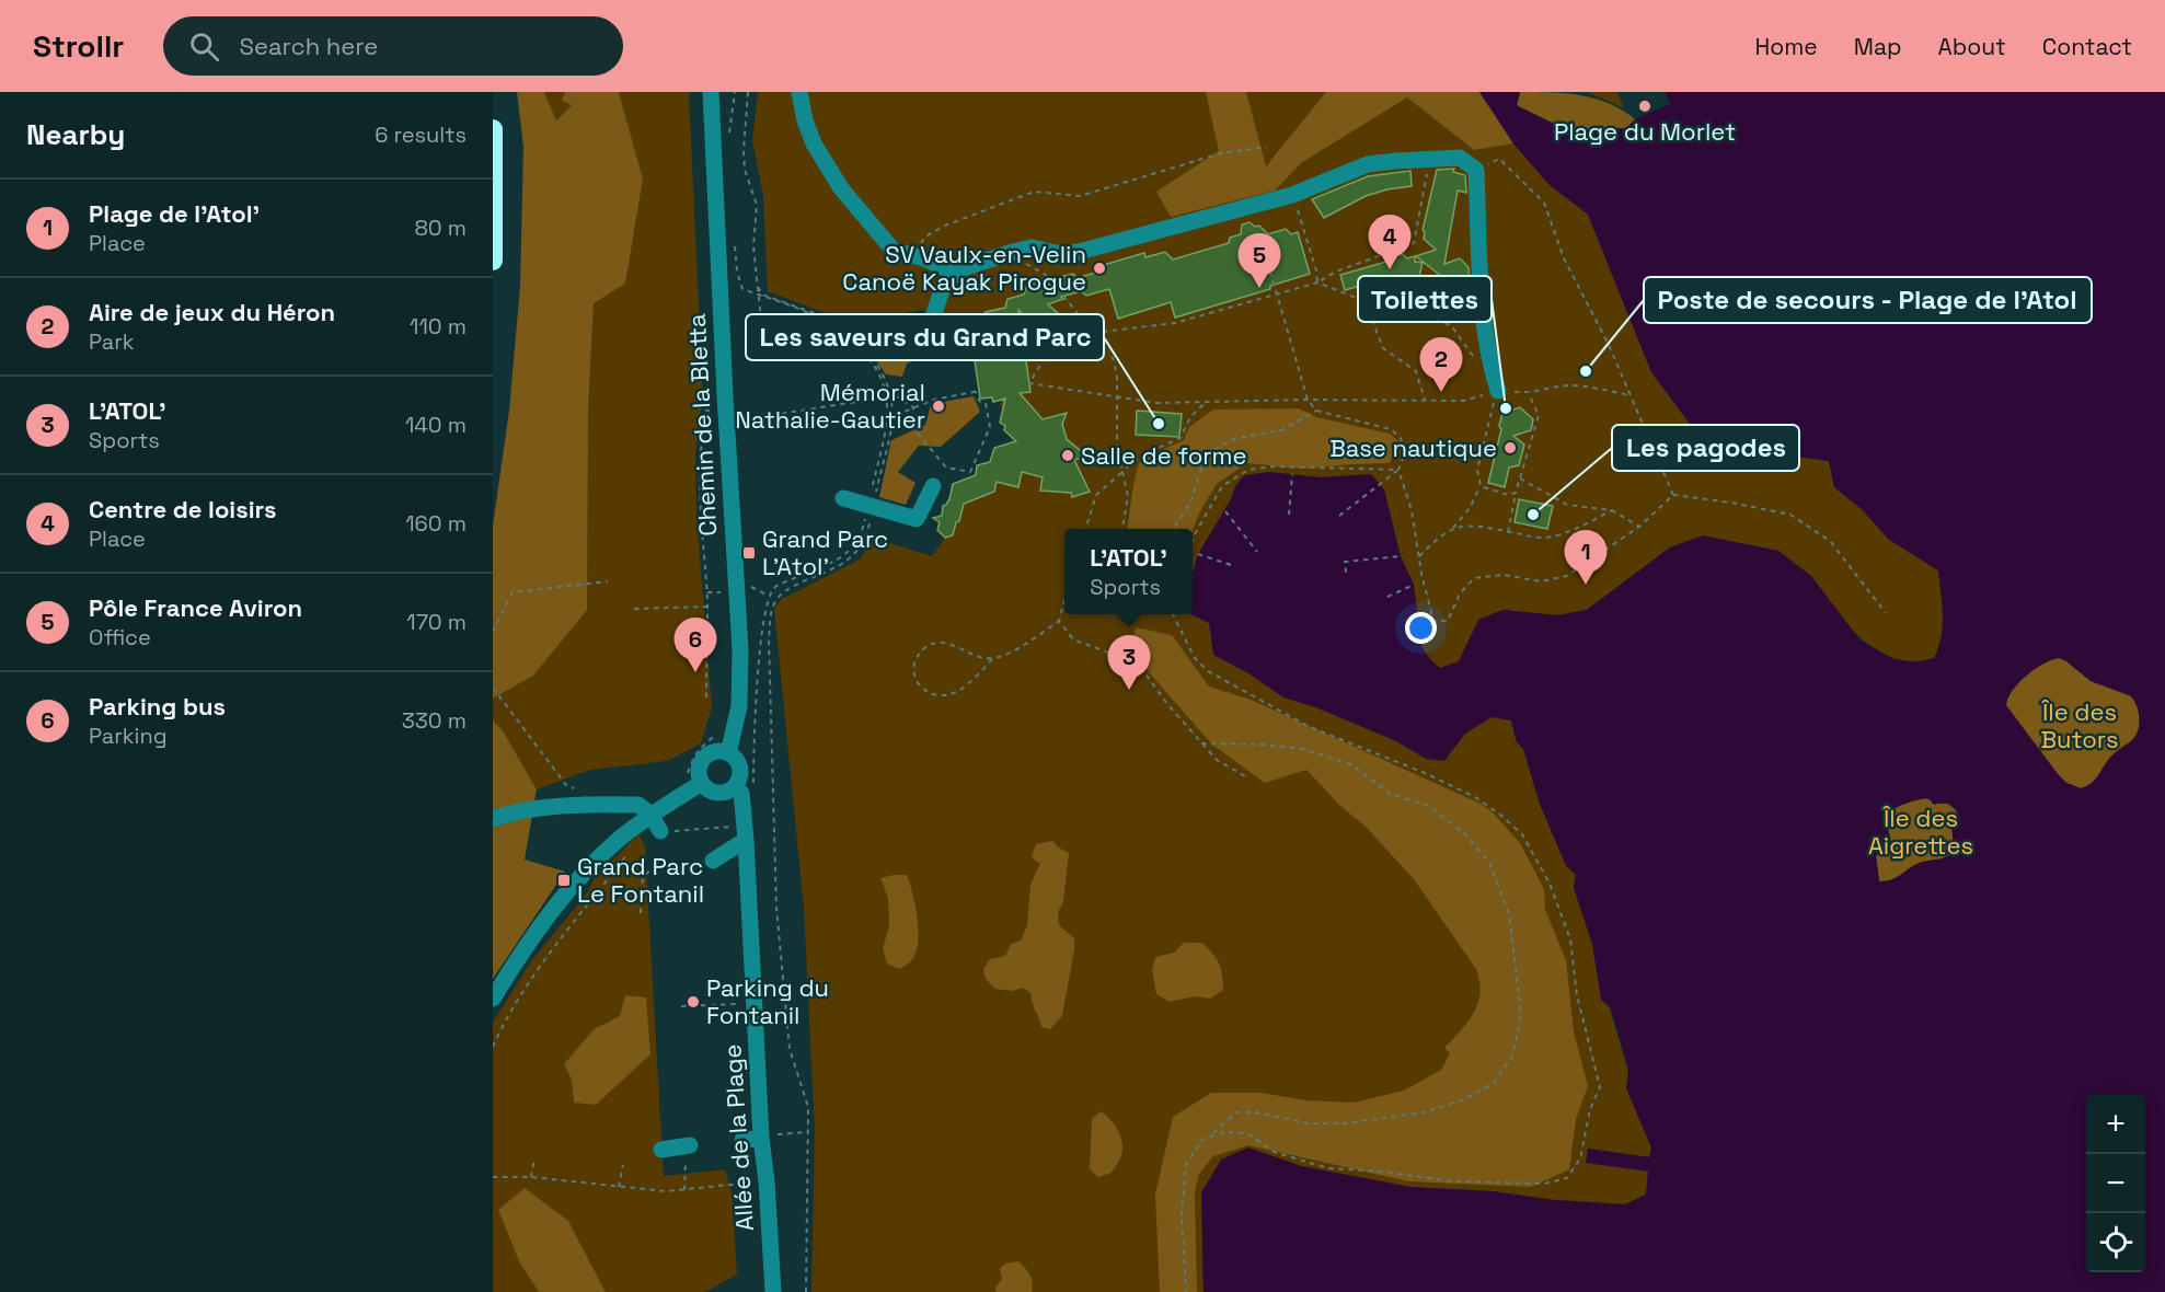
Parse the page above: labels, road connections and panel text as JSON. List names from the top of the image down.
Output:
{
  "streets": {
    "street": ["Chemin de la Bletta", "Allée de la Plage"]
  },
  "crossings": [
    ["Chemin de la Bletta", "Allée de la Plage"]
  ],
  "parks": ["Île des Butors", "Île des Aigrettes"],
  "places": {
    "other": [
      "Plage du Morlet",
      "SV Vaulx-en-Velin Canoë Kayak Pirogue",
      "Poste de secours - Plage de l'Atol",
      "Mémorial Nathalie-Gautier",
      "Toilettes",
      "Les saveurs du Grand Parc",
      "Base nautique",
      "Salle de forme",
      "Les pagodes",
      "Parking du Fontanil"
    ],
    "transit": ["Grand Parc L'Atol'", "Grand Parc Le Fontanil"]
  },
  "page": {
    "header": "Strollr",
    "search": "Search here",
    "nav": [
      "Home",
      "Map",
      "About",
      "Contact"
    ],
    "heading": ["Nearby", "6 results"],
    "list": [
      {
        "mark": "1",
        "name": "Plage de l'Atol'",
        "note": "Place",
        "value": "80 m"
      },
      {
        "mark": "2",
        "name": "Aire de jeux du Héron",
        "note": "Park",
        "value": "110 m"
      },
      {
        "mark": "3",
        "name": "L'ATOL'",
        "note": "Sports",
        "value": "140 m"
      },
      {
        "mark": "4",
        "name": "Centre de loisirs",
        "note": "Place",
        "value": "160 m"
      },
      {
        "mark": "5",
        "name": "Pôle France Aviron",
        "note": "Office",
        "value": "170 m"
      },
      {
        "mark": "6",
        "name": "Parking bus",
        "note": "Parking",
        "value": "330 m"
      }
    ],
    "pins": [
      "4",
      "5",
      "2",
      "1",
      "6",
      "3"
    ],
    "popup": ["L'ATOL'", "Sports"],
    "map_buttons": ["+", "−"]
  }
}
